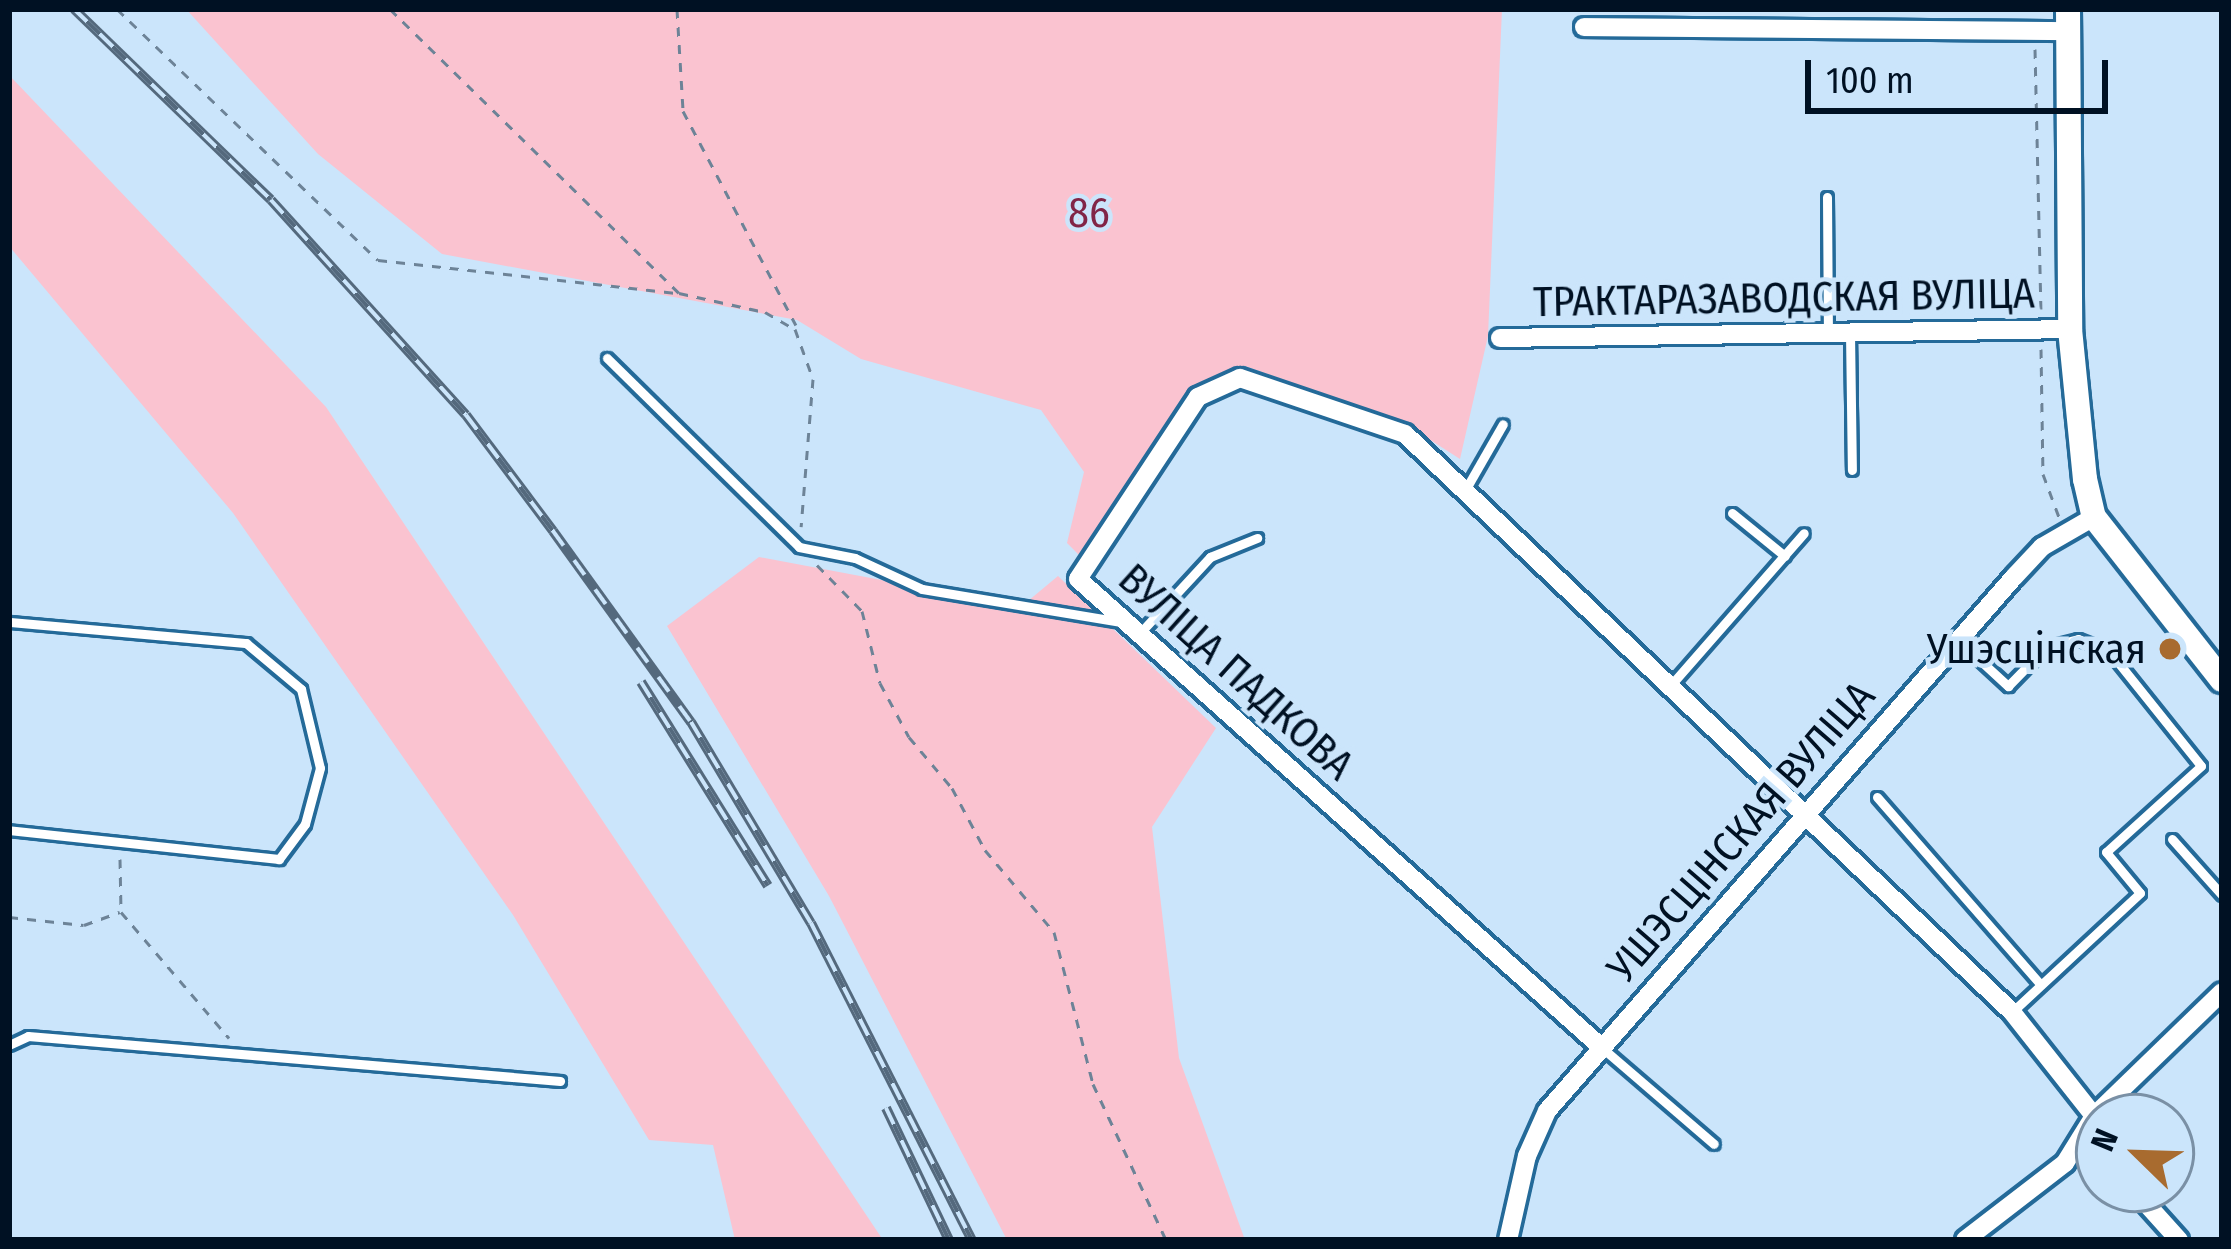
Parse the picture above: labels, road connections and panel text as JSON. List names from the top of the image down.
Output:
{
  "streets": {
    "street": ["ТРАКТАРАЗАВОДСКАЯ ВУЛІЦА", "ВУЛІЦА ПАДКОВА", "УШЭСЦІНСКАЯ ВУЛІЦА"]
  },
  "crossings": [
    ["ВУЛІЦА ПАДКОВА", "УШЭСЦІНСКАЯ ВУЛІЦА"]
  ],
  "parks": ["86"],
  "places": ["Ушэсцінская"],
  "scale_bar": "100 m",
  "north": "top left"
}
